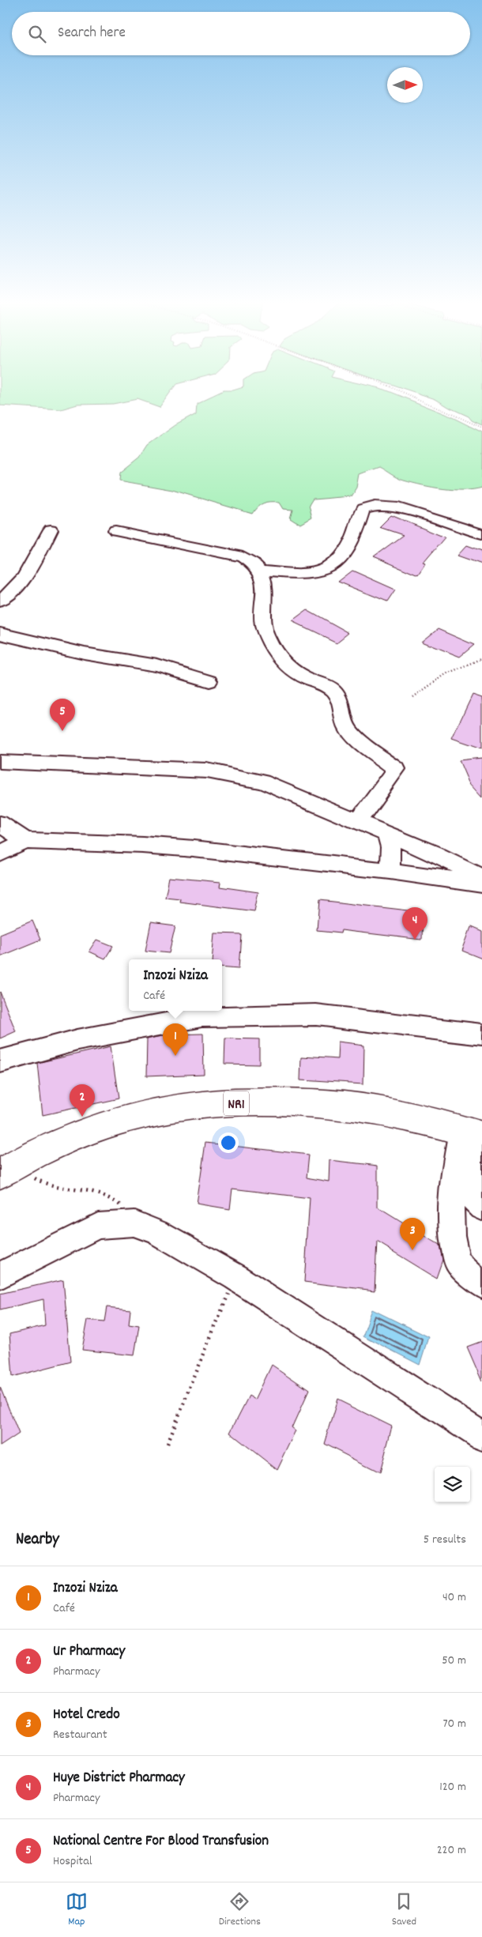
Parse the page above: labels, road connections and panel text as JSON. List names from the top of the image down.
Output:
{
  "streets": {
    "highway": ["NR1"]
  },
  "north": "right",
  "page": {
    "search": "Search here",
    "pins": [
      "5",
      "4",
      "1",
      "2",
      "3"
    ],
    "popup": ["Inzozi Nziza", "Café"],
    "heading": ["Nearby", "5 results"],
    "list": [
      {
        "mark": "1",
        "name": "Inzozi Nziza",
        "note": "Café",
        "value": "40 m"
      },
      {
        "mark": "2",
        "name": "Ur Pharmacy",
        "note": "Pharmacy",
        "value": "50 m"
      },
      {
        "mark": "3",
        "name": "Hotel Credo",
        "note": "Restaurant",
        "value": "70 m"
      },
      {
        "mark": "4",
        "name": "Huye District Pharmacy",
        "note": "Pharmacy",
        "value": "120 m"
      },
      {
        "mark": "5",
        "name": "National Centre For Blood Transfusion",
        "note": "Hospital",
        "value": "220 m"
      }
    ],
    "nav": ["Map", "Directions", "Saved"]
  }
}
